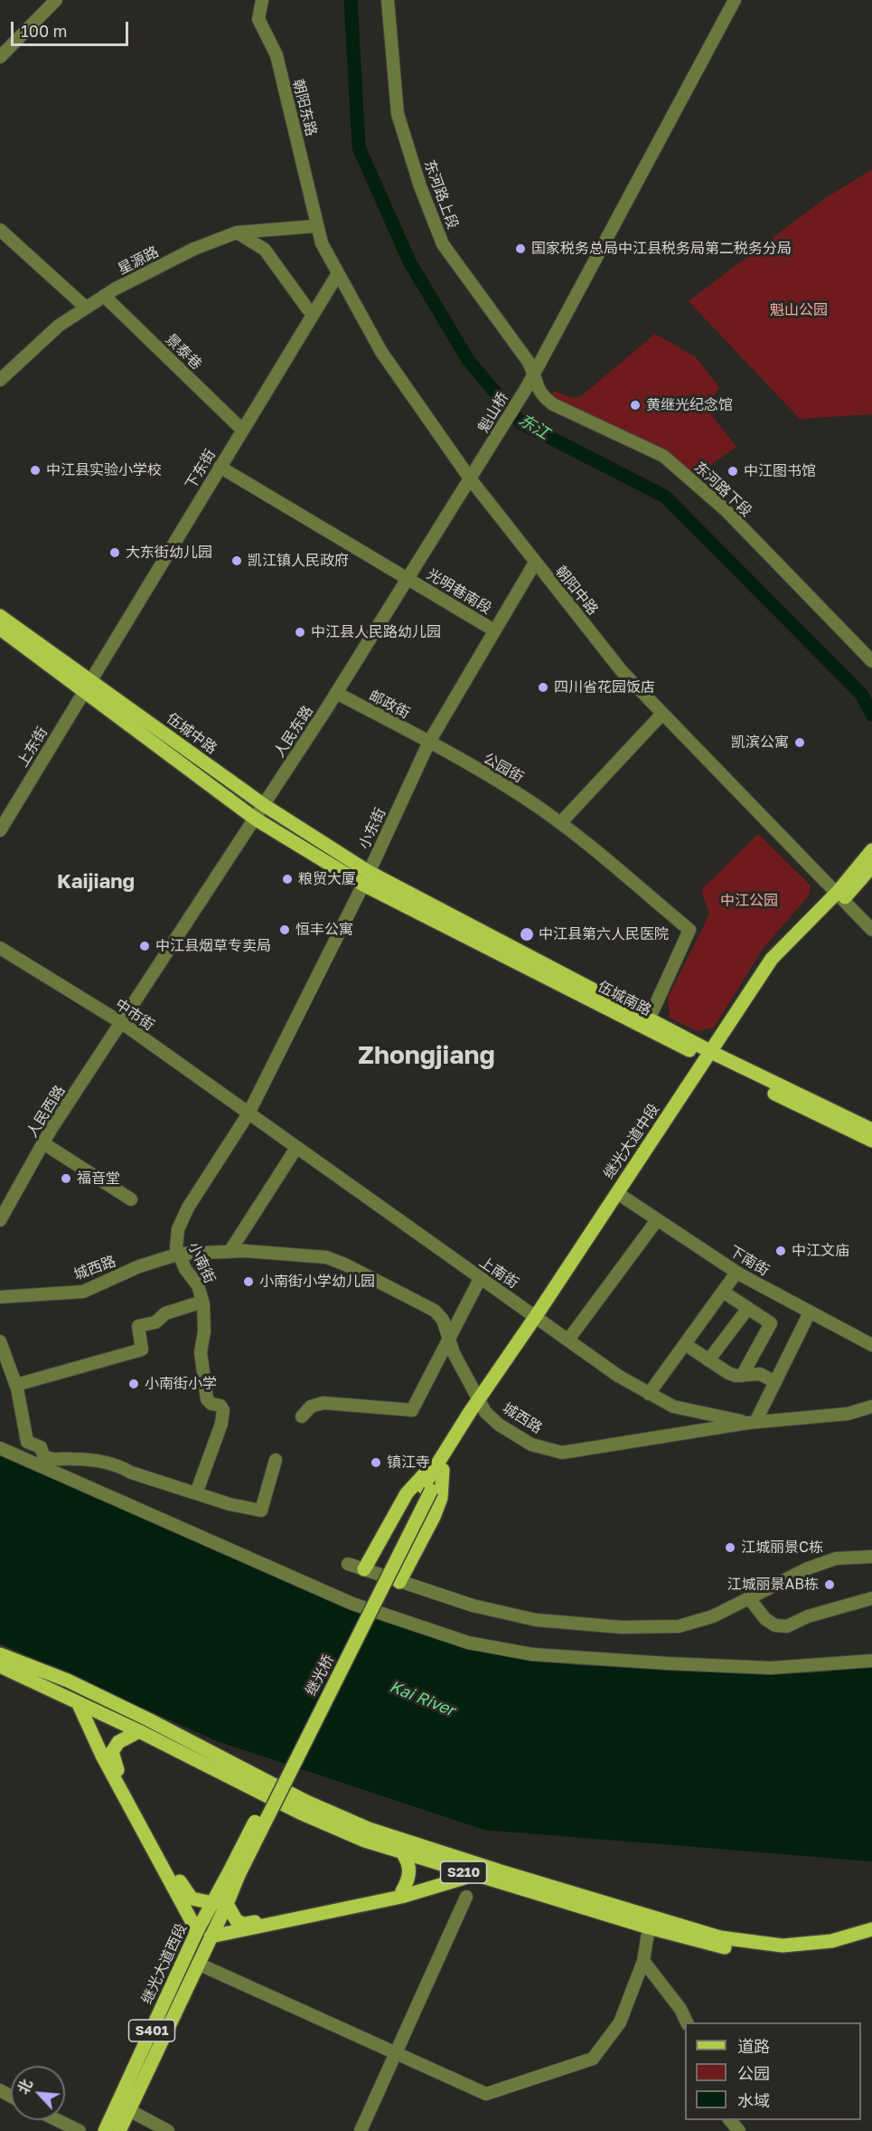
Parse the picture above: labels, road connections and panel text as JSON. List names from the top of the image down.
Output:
{
  "streets": {
    "main road": [
      "伍城中路",
      "伍城南路",
      "继光大道中段",
      "继光桥",
      "S210",
      "继光大道西段",
      "S401"
    ],
    "street": [
      "朝阳东路",
      "东河路上段",
      "星源路",
      "景泰巷",
      "魁山桥",
      "下东街",
      "东河路下段",
      "朝阳中路",
      "光明巷南段",
      "邮政街",
      "人民东路",
      "上东街",
      "公园街",
      "小东街",
      "中市街",
      "人民西路",
      "下南街",
      "小南街",
      "城西路",
      "上南街"
    ]
  },
  "crossings": [
    ["朝阳东路", "星源路"],
    ["朝阳东路", "朝阳中路"],
    ["东河路上段", "魁山桥"],
    ["东河路上段", "东河路下段"],
    ["星源路", "景泰巷"],
    ["星源路", "朝阳中路"],
    ["景泰巷", "下东街"],
    ["魁山桥", "东河路下段"],
    ["魁山桥", "人民东路"],
    ["下东街", "朝阳中路"],
    ["下东街", "光明巷南段"],
    ["下东街", "伍城中路"],
    ["下东街", "上东街"],
    ["朝阳中路", "人民东路"],
    ["朝阳中路", "小东街"],
    ["朝阳中路", "继光大道中段"],
    ["光明巷南段", "人民东路"],
    ["光明巷南段", "小东街"],
    ["邮政街", "人民东路"],
    ["邮政街", "公园街"],
    ["邮政街", "小东街"],
    ["人民东路", "伍城中路"],
    ["人民东路", "中市街"],
    ["人民东路", "人民西路"],
    ["伍城中路", "上东街"],
    ["伍城中路", "小东街"],
    ["伍城中路", "伍城南路"],
    ["公园街", "小东街"],
    ["公园街", "伍城南路"],
    ["小东街", "伍城南路"],
    ["小东街", "中市街"],
    ["小东街", "小南街"],
    ["小东街", "上南街"],
    ["伍城南路", "继光大道中段"],
    ["中市街", "人民西路"],
    ["中市街", "小南街"],
    ["中市街", "上南街"],
    ["继光大道中段", "下南街"],
    ["继光大道中段", "城西路"],
    ["继光大道中段", "上南街"],
    ["继光大道中段", "继光桥"],
    ["小南街", "城西路"],
    ["小南街", "上南街"],
    ["城西路", "上南街"],
    ["继光桥", "继光大道西段"]
  ],
  "districts": ["Kaijiang", "Zhongjiang"],
  "water": ["东江", "Kai River"],
  "parks": ["魁山公园", "中江公园"],
  "places": [
    "国家税务总局中江县税务局第二税务分局",
    "黄继光纪念馆",
    "中江县实验小学校",
    "中江图书馆",
    "大东街幼儿园",
    "凯江镇人民政府",
    "中江县人民路幼儿园",
    "四川省花园饭店",
    "凯滨公寓",
    "粮贸大厦",
    "恒丰公寓",
    "中江县第六人民医院",
    "中江县烟草专卖局",
    "福音堂",
    "中江文庙",
    "小南街小学幼儿园",
    "小南街小学",
    "镇江寺",
    "江城丽景C栋",
    "江城丽景AB栋"
  ],
  "legend": ["道路", "公园", "水域"],
  "scale_bar": "100 m",
  "north": "top left"
}
